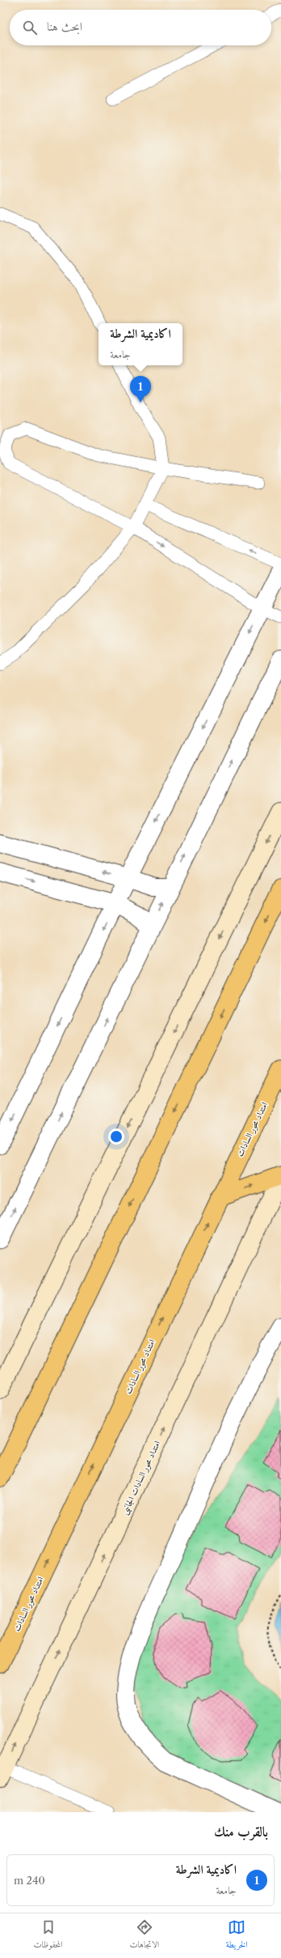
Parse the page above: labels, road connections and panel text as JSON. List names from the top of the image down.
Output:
{
  "streets": {
    "main road": ["امتداد محور السادات"],
    "street": ["امتداد محور السادات الجانبى"]
  },
  "one_way": ["امتداد محور السادات الجانبى"],
  "page": {
    "search": "ابحث هنا",
    "popup": ["اكاديمية الشرطة", "جامعة"],
    "pins": "1",
    "heading": "بالقرب منك",
    "list": [
      {
        "mark": "1",
        "name": "اكاديمية الشرطة",
        "note": "جامعة",
        "value": "240 m"
      }
    ],
    "nav": ["الخريطة", "الاتجاهات", "المحفوظات"]
  }
}
